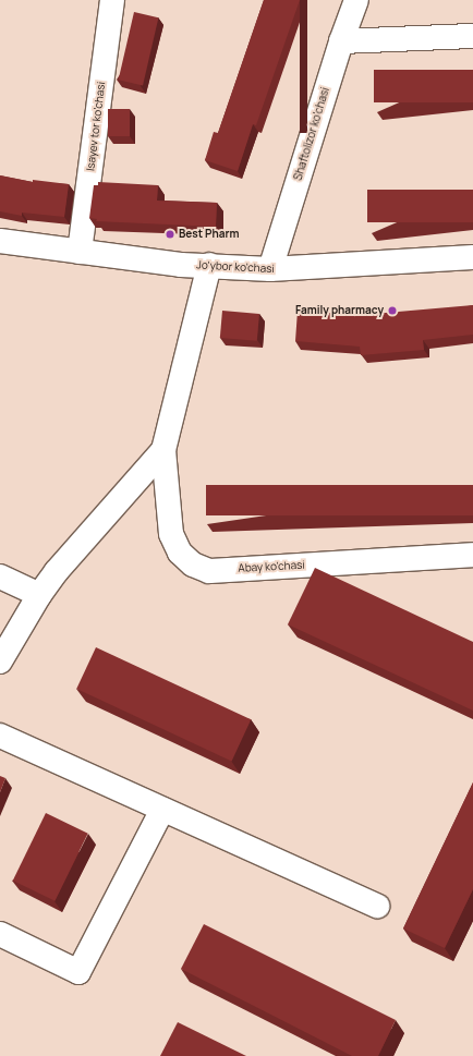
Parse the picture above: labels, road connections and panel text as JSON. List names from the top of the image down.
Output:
{
  "streets": {
    "street": [
      "Isayev tor ko'chasi",
      "Shaftolizor ko'chasi",
      "Jo'ybor ko'chasi",
      "Abay ko'chasi"
    ]
  },
  "crossings": [
    ["Isayev tor ko'chasi", "Jo'ybor ko'chasi"],
    ["Shaftolizor ko'chasi", "Jo'ybor ko'chasi"]
  ],
  "places": ["Best Pharm", "Family pharmacy"]
}
